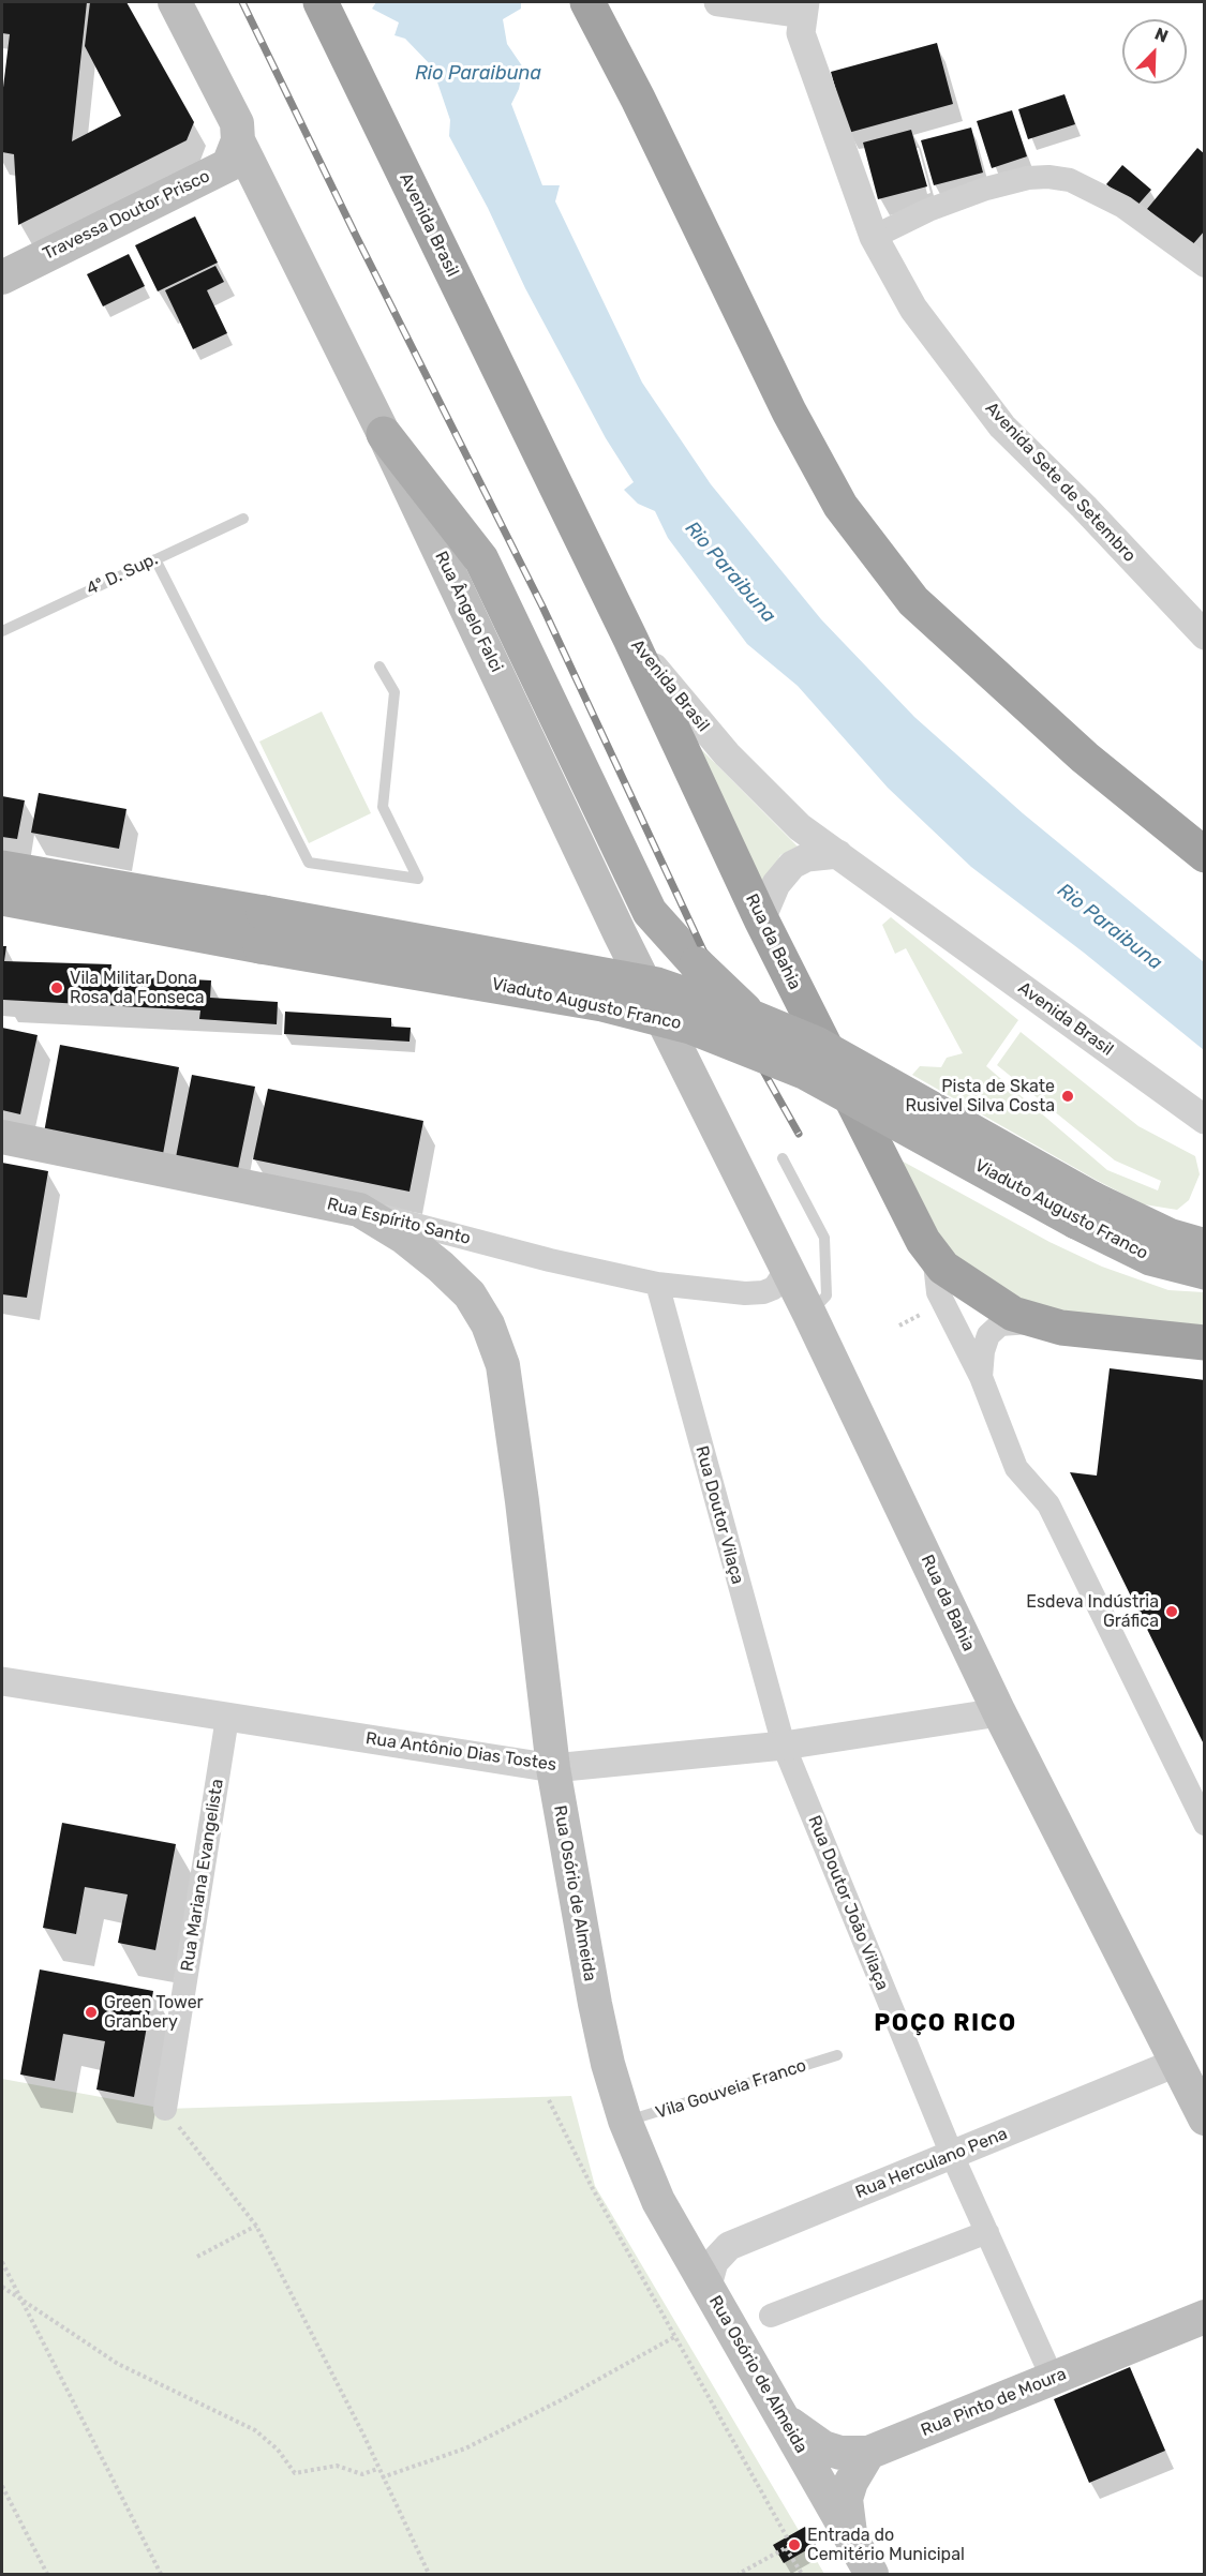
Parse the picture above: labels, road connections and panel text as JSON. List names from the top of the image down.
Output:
{
  "streets": {
    "highway": ["Avenida Brasil", "Rua da Bahia"],
    "main road": [
      "Travessa Doutor Prisco",
      "Rua Ângelo Falci",
      "Viaduto Augusto Franco",
      "Rua Espírito Santo",
      "Rua Osório de Almeida",
      "Rua Pinto de Moura"
    ],
    "street": [
      "Avenida Sete de Setembro",
      "Rua Doutor Vilaça",
      "Rua Antônio Dias Tostes",
      "Rua Mariana Evangelista",
      "Rua Doutor João Vilaça",
      "Rua Herculano Pena"
    ],
    "lane": ["4º D. Sup.", "Vila Gouveia Franco"]
  },
  "crossings": [
    ["Travessa Doutor Prisco", "Rua Ângelo Falci"],
    ["Avenida Brasil", "Rua da Bahia"],
    ["Rua Ângelo Falci", "Rua da Bahia"],
    ["Rua da Bahia", "Rua Espírito Santo"],
    ["Rua da Bahia", "Rua Antônio Dias Tostes"],
    ["Rua da Bahia", "Rua Herculano Pena"],
    ["Rua Espírito Santo", "Rua Doutor Vilaça"],
    ["Rua Espírito Santo", "Rua Osório de Almeida"],
    ["Rua Doutor Vilaça", "Rua Antônio Dias Tostes"],
    ["Rua Doutor Vilaça", "Rua Doutor João Vilaça"],
    ["Rua Antônio Dias Tostes", "Rua Mariana Evangelista"],
    ["Rua Antônio Dias Tostes", "Rua Osório de Almeida"],
    ["Rua Antônio Dias Tostes", "Rua Doutor João Vilaça"],
    ["Rua Osório de Almeida", "Vila Gouveia Franco"],
    ["Rua Osório de Almeida", "Rua Herculano Pena"],
    ["Rua Doutor João Vilaça", "Rua Herculano Pena"],
    ["Rua Doutor João Vilaça", "Rua Pinto de Moura"]
  ],
  "districts": ["POÇO RICO"],
  "water": ["Rio Paraibuna"],
  "places": [
    "Vila Militar Dona Rosa da Fonseca",
    "Pista de Skate Rusivel Silva Costa",
    "Esdeva Indústria Gráfica",
    "Green Tower Granbery",
    "Entrada do Cemitério Municipal"
  ],
  "north": "top right"
}
